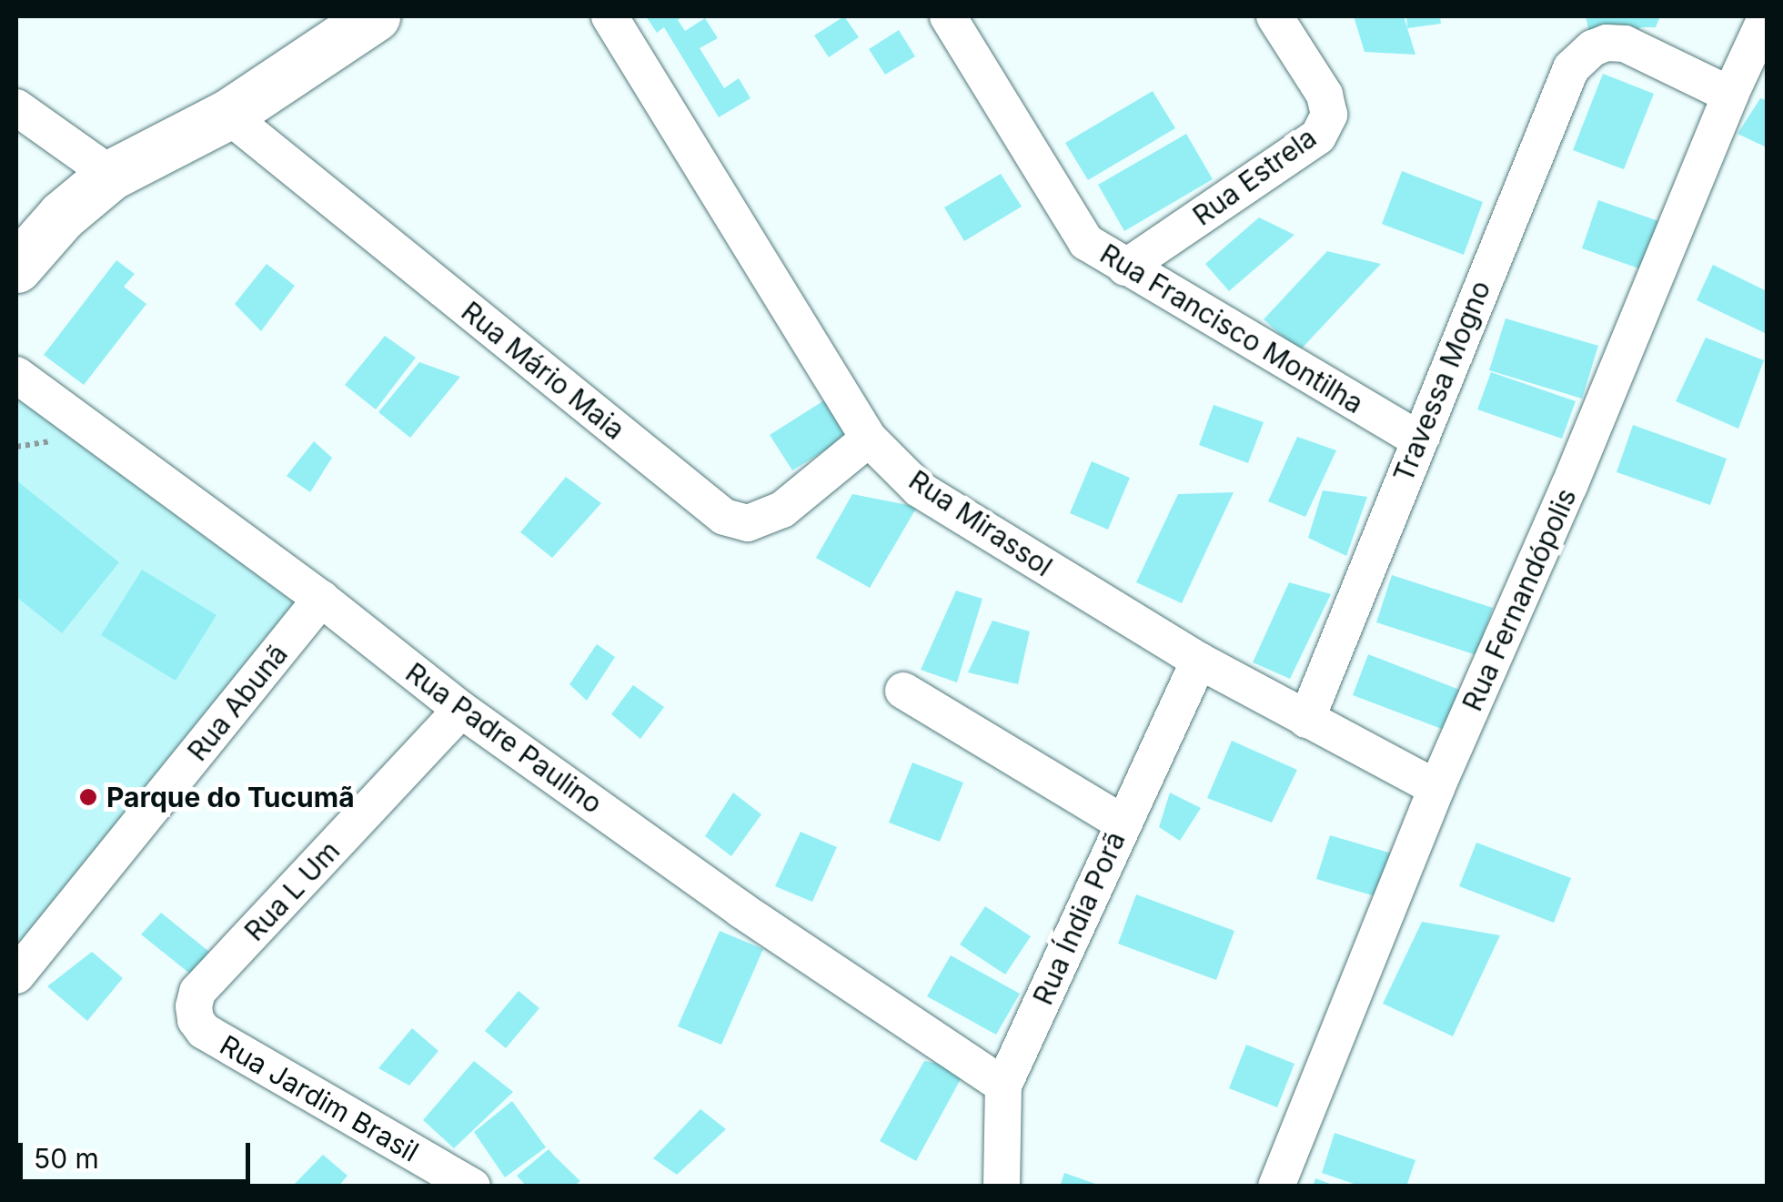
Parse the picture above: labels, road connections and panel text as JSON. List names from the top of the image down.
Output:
{
  "streets": {
    "street": [
      "Rua Estrela",
      "Rua Francisco Montilha",
      "Rua Mário Maia",
      "Travessa Mogno",
      "Rua Mirassol",
      "Rua Fernandópolis",
      "Rua Abunã",
      "Rua Padre Paulino",
      "Rua L Um",
      "Rua Índia Porã",
      "Rua Jardim Brasil"
    ]
  },
  "crossings": [
    ["Rua Estrela", "Rua Francisco Montilha"],
    ["Rua Francisco Montilha", "Travessa Mogno"],
    ["Rua Mário Maia", "Rua Mirassol"],
    ["Travessa Mogno", "Rua Mirassol"],
    ["Travessa Mogno", "Rua Fernandópolis"],
    ["Rua Mirassol", "Rua Fernandópolis"],
    ["Rua Mirassol", "Rua Índia Porã"],
    ["Rua Abunã", "Rua Padre Paulino"],
    ["Rua Padre Paulino", "Rua L Um"],
    ["Rua Padre Paulino", "Rua Índia Porã"],
    ["Rua L Um", "Rua Jardim Brasil"]
  ],
  "places": ["Parque do Tucumã"],
  "scale_bar": "50 m"
}
